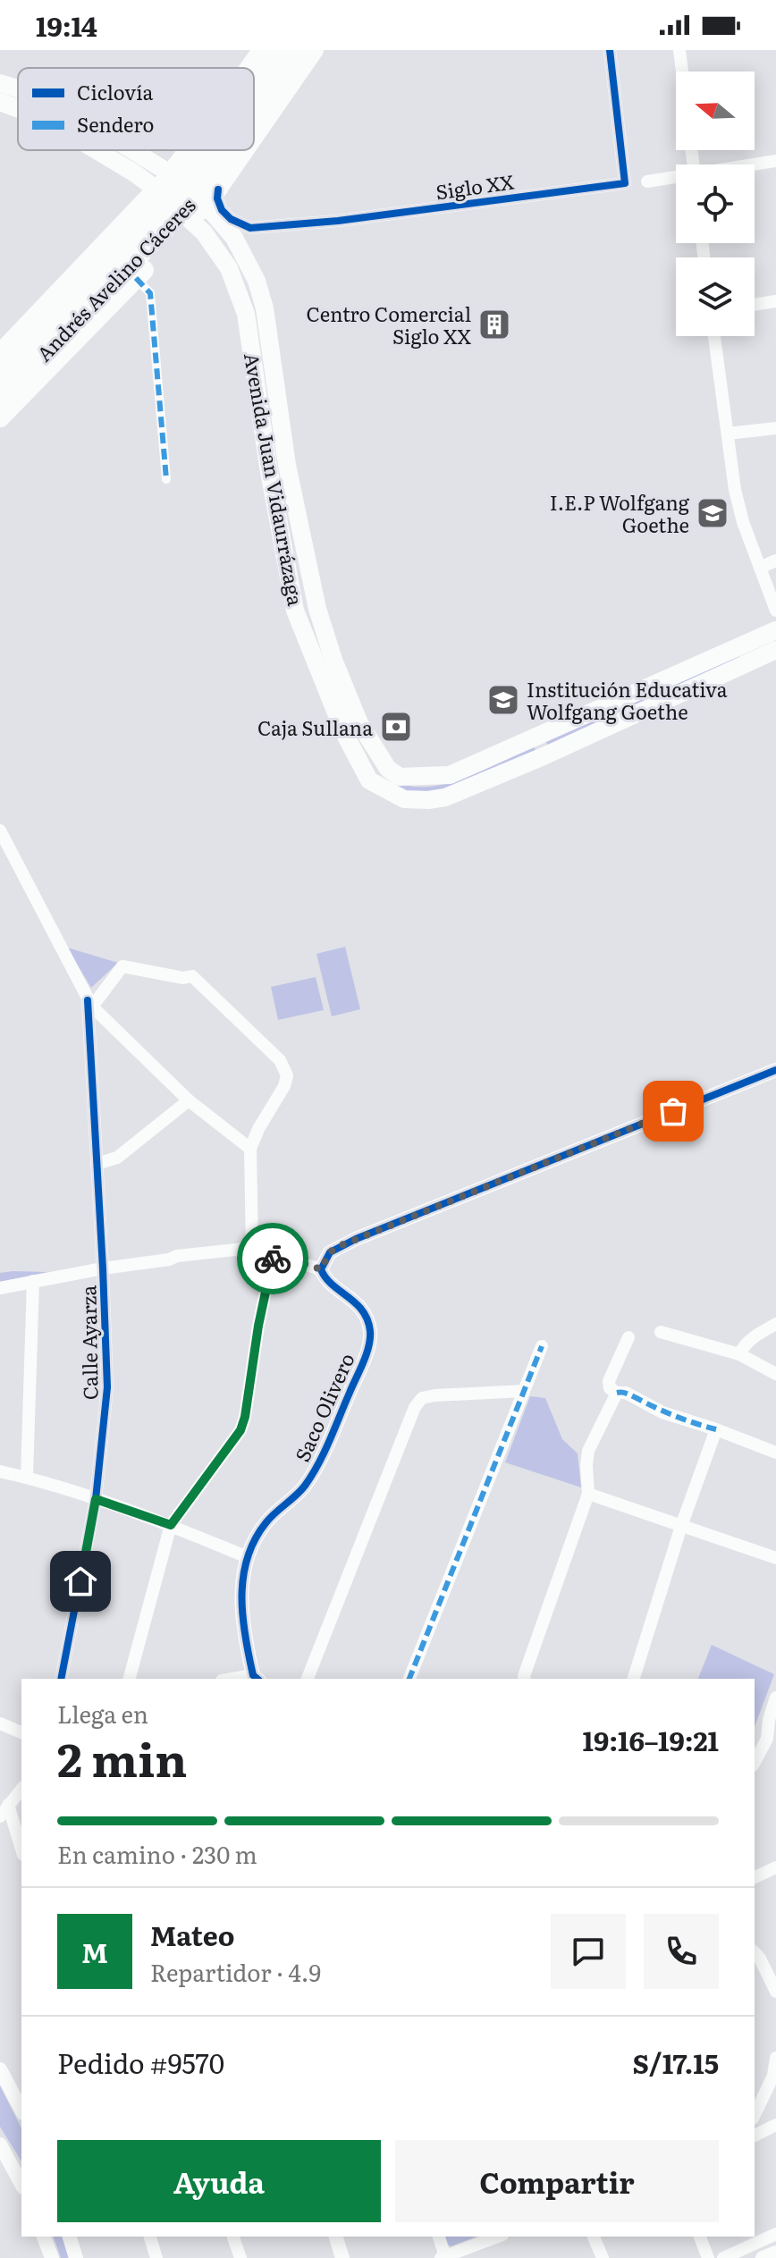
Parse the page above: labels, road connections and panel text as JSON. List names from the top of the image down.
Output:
{
  "streets": {
    "highway": ["Andrés Avelino Cáceres"],
    "main road": ["Avenida Juan Vidaurrázaga"],
    "street": ["Siglo XX", "Calle Ayarza", "Saco Olivero"]
  },
  "crossings": [
    ["Siglo XX", "Avenida Juan Vidaurrázaga"],
    ["Andrés Avelino Cáceres", "Avenida Juan Vidaurrázaga"]
  ],
  "places": {
    "building": ["Centro Comercial Siglo XX"],
    "school or university": ["I.E.P Wolfgang Goethe", "Institución Educativa Wolfgang Goethe"],
    "bank": ["Caja Sullana"]
  },
  "legend": ["Ciclovía", "Sendero"],
  "north": "left",
  "page": {
    "status": "19:14",
    "heading": ["2 min", "Llega en", "19:16–19:21"],
    "panel": [
      "Mateo",
      "Repartidor · 4.9",
      "Pedido #9570",
      "S/17.15"
    ],
    "bar": "En camino · 230 m",
    "round": "M",
    "buttons": ["Ayuda", "Compartir"]
  }
}
